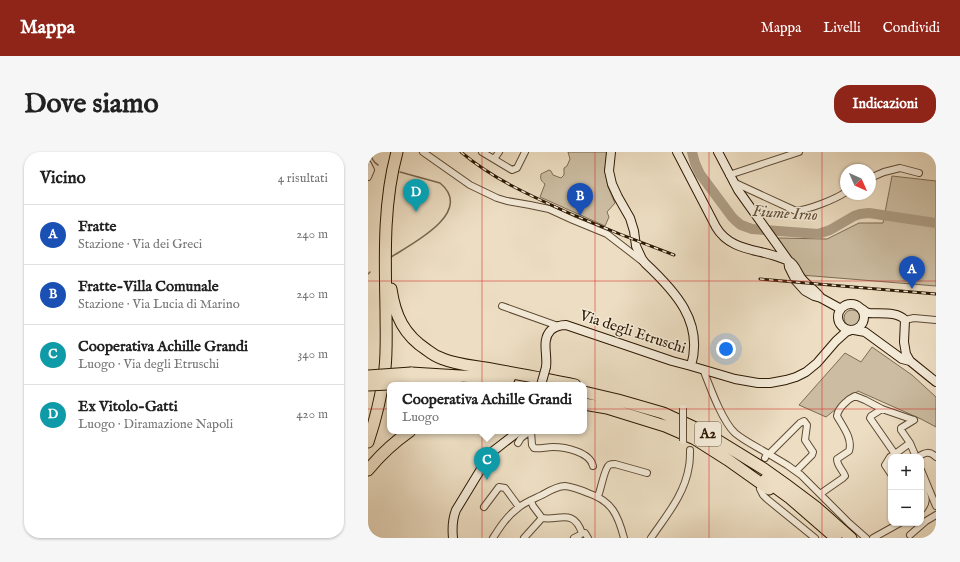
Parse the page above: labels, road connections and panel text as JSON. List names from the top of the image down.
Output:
{
  "streets": {
    "highway": ["A2"],
    "main road": ["Via degli Etruschi"]
  },
  "water": ["Fiume Irno"],
  "north": "bottom right",
  "page": {
    "header": "Mappa",
    "nav": ["Mappa", "Livelli", "Condividi"],
    "buttons": "Indicazioni",
    "title": "Dove siamo",
    "heading": ["Vicino", "4 risultati"],
    "pins": [
      "D",
      "B",
      "A",
      "C"
    ],
    "list": [
      {
        "mark": "A",
        "name": "Fratte",
        "note": "Stazione · Via dei Greci",
        "value": "240 m"
      },
      {
        "mark": "B",
        "name": "Fratte-Villa Comunale",
        "note": "Stazione · Via Lucia di Marino",
        "value": "240 m"
      },
      {
        "mark": "C",
        "name": "Cooperativa Achille Grandi",
        "note": "Luogo · Via degli Etruschi",
        "value": "340 m"
      },
      {
        "mark": "D",
        "name": "Ex Vitolo-Gatti",
        "note": "Luogo · Diramazione Napoli",
        "value": "420 m"
      }
    ],
    "popup": ["Cooperativa Achille Grandi", "Luogo"],
    "map_buttons": ["+", "−"]
  }
}
